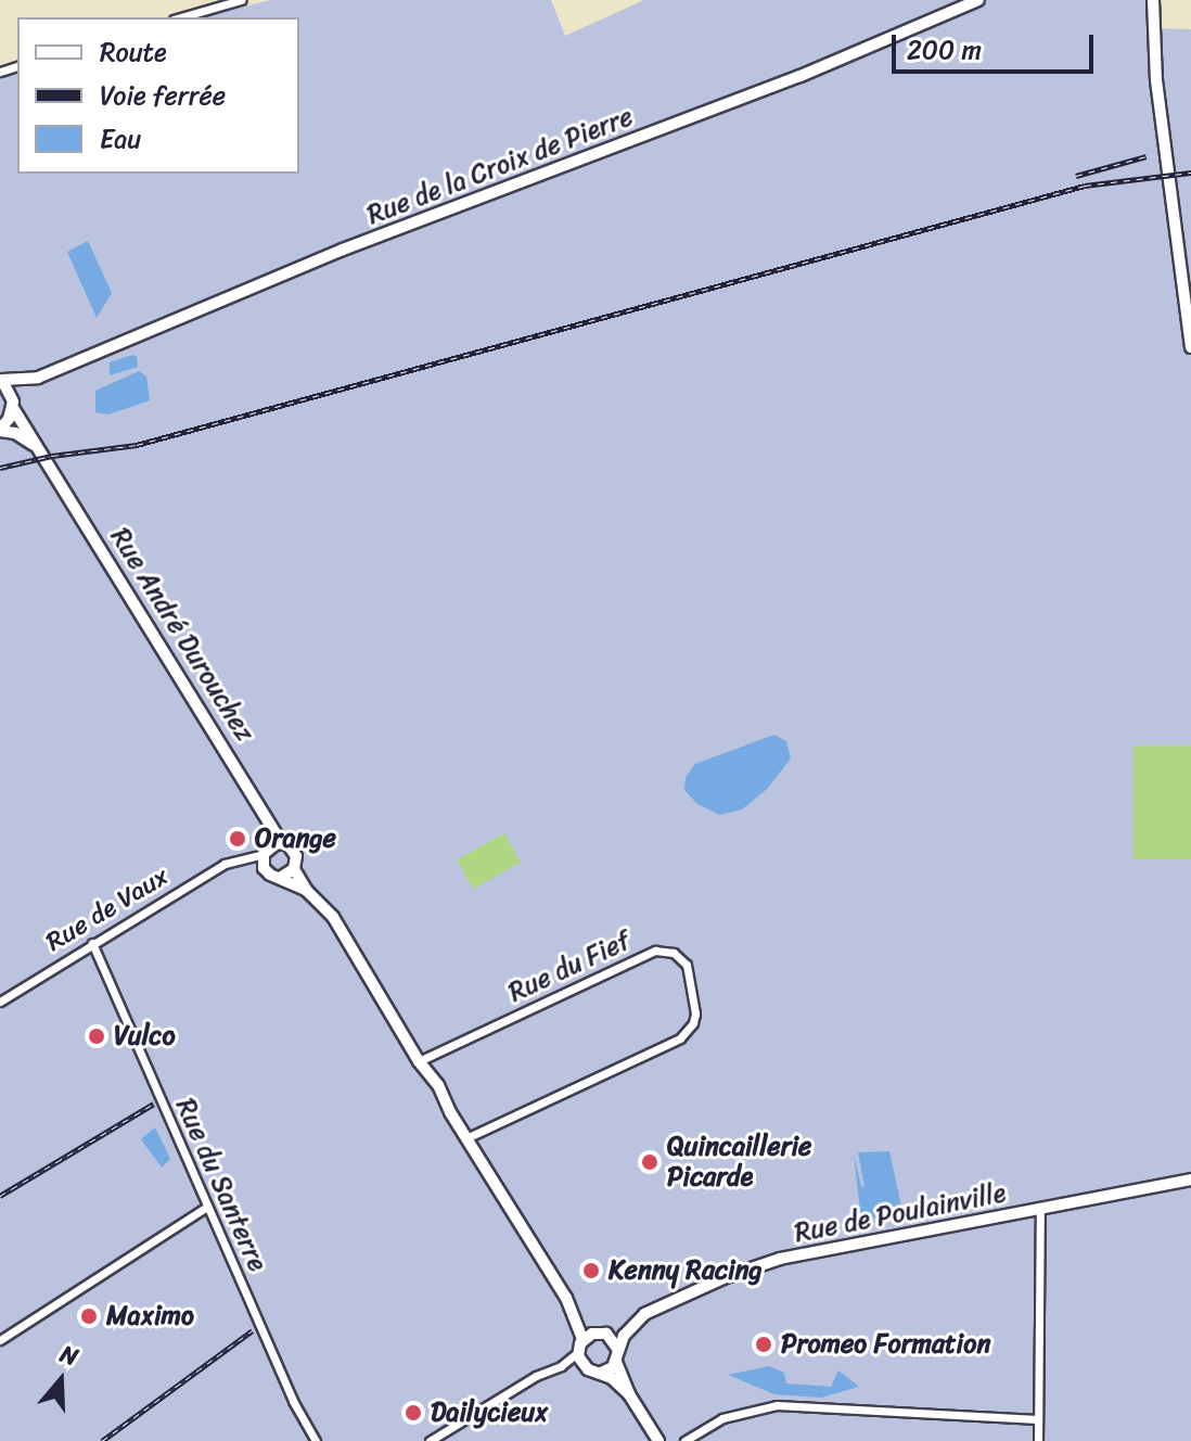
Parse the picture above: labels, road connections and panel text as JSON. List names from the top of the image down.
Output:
{
  "streets": {
    "main road": ["Rue de la Croix de Pierre", "Rue André Durouchez", "Rue de Poulainville"],
    "street": ["Rue de Vaux", "Rue du Fief", "Rue du Santerre"]
  },
  "crossings": [
    ["Rue de la Croix de Pierre", "Rue André Durouchez"],
    ["Rue André Durouchez", "Rue de Vaux"],
    ["Rue de Vaux", "Rue du Santerre"]
  ],
  "places": [
    "Orange",
    "Vulco",
    "Quincaillerie Picarde",
    "Kenny Racing",
    "Maximo",
    "Promeo Formation",
    "Dailycieux"
  ],
  "legend": ["Route", "Voie ferrée", "Eau"],
  "scale_bar": "200 m",
  "north": "top"
}
